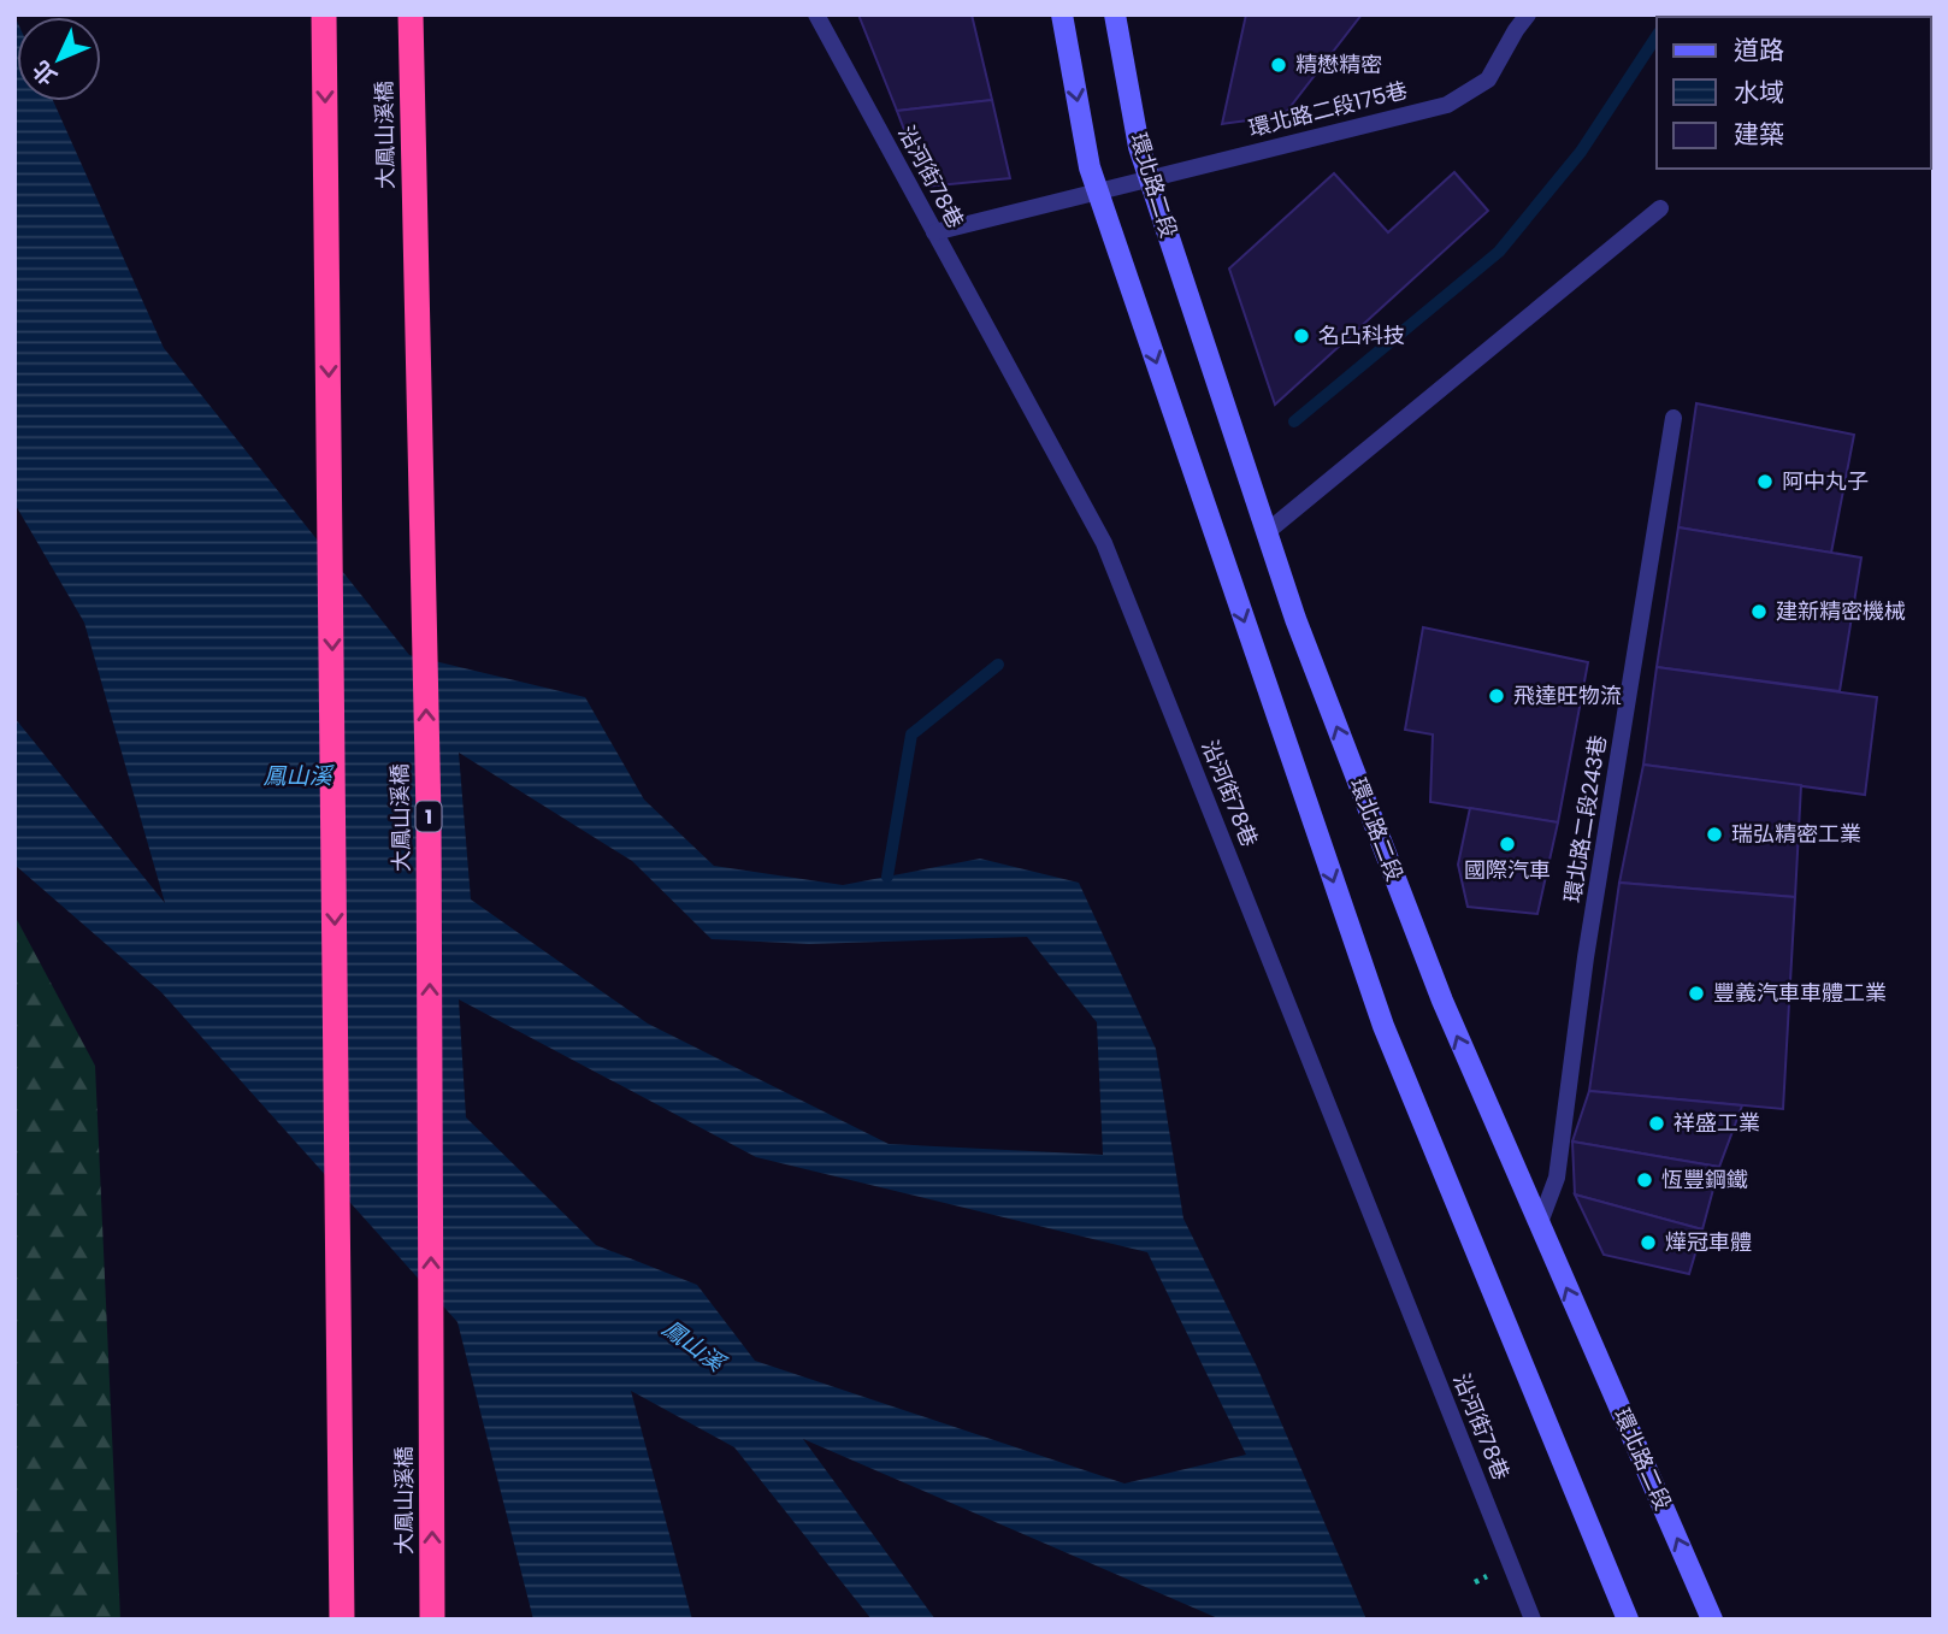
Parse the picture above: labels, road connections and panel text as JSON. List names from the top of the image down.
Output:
{
  "streets": {
    "highway": ["大鳳山溪橋", "1"],
    "street": ["環北路二段"],
    "lane": ["環北路二段175巷", "沿河街78巷", "環北路二段243巷"]
  },
  "crossings": [
    ["環北路二段175巷", "沿河街78巷"],
    ["環北路二段175巷", "環北路二段"],
    ["環北路二段", "環北路二段243巷"]
  ],
  "water": ["鳳山溪"],
  "places": [
    "精懋精密",
    "名凸科技",
    "阿中丸子",
    "建新精密機械",
    "飛達旺物流",
    "瑞弘精密工業",
    "國際汽車",
    "豐義汽車車體工業",
    "祥盛工業",
    "恆豐鋼鐵",
    "燁冠車體"
  ],
  "legend": ["道路", "水域", "建築"],
  "north": "bottom left"
}
